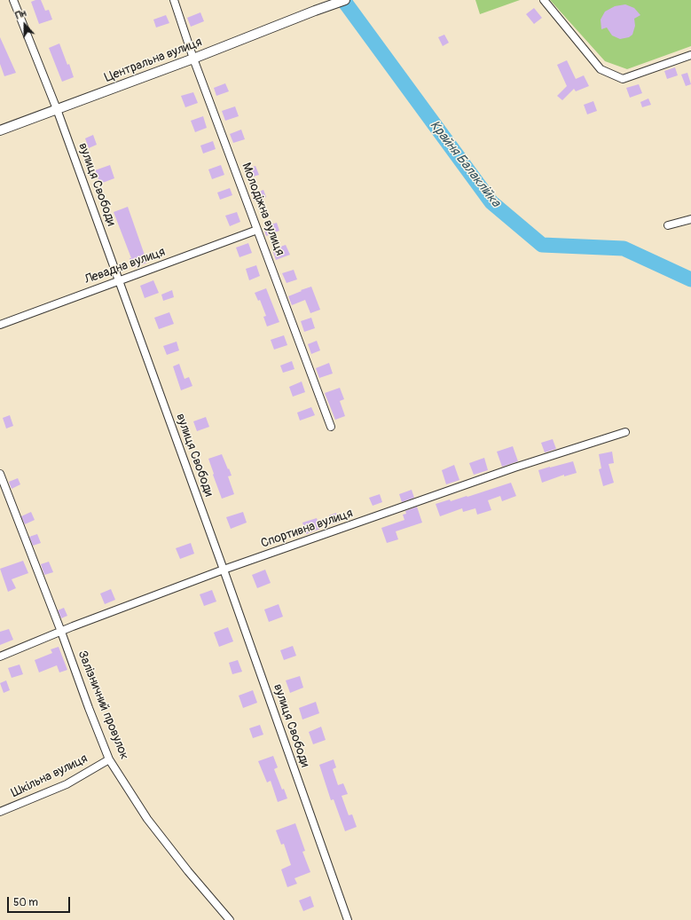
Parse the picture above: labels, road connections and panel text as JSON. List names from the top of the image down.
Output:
{
  "streets": {
    "street": [
      "Центральна вулиця",
      "вулиця Свободи",
      "Молодіжна вулиця",
      "Левадна вулиця",
      "Спортивна вулиця",
      "Залізничний провулок",
      "Шкільна вулиця"
    ]
  },
  "crossings": [
    ["Центральна вулиця", "вулиця Свободи"],
    ["Центральна вулиця", "Молодіжна вулиця"],
    ["вулиця Свободи", "Левадна вулиця"],
    ["вулиця Свободи", "Спортивна вулиця"],
    ["Молодіжна вулиця", "Левадна вулиця"],
    ["Спортивна вулиця", "Залізничний провулок"],
    ["Залізничний провулок", "Шкільна вулиця"]
  ],
  "water": ["Крайня Балаклійка"],
  "scale_bar": "50 m",
  "north": "top"
}
